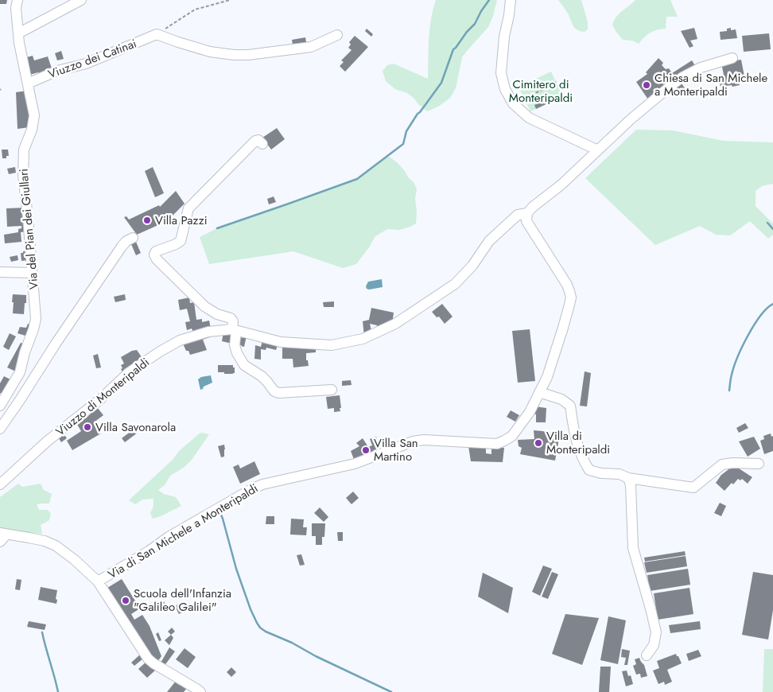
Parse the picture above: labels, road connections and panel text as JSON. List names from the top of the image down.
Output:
{
  "streets": {
    "street": [
      "Viuzzo dei Catinai",
      "Via del Pian dei Giullari",
      "Viuzzo di Monteripaldi",
      "Via di San Michele a Monteripaldi"
    ]
  },
  "crossings": [
    ["Viuzzo dei Catinai", "Via del Pian dei Giullari"],
    ["Viuzzo di Monteripaldi", "Via di San Michele a Monteripaldi"]
  ],
  "parks": ["Cimitero di Monteripaldi"],
  "places": [
    "Chiesa di San Michele a Monteripaldi",
    "Villa Pazzi",
    "Villa Savonarola",
    "Villa di Monteripaldi",
    "Villa San Martino",
    "Scuola dell'Infanzia \"Galileo Galilei\""
  ]
}
